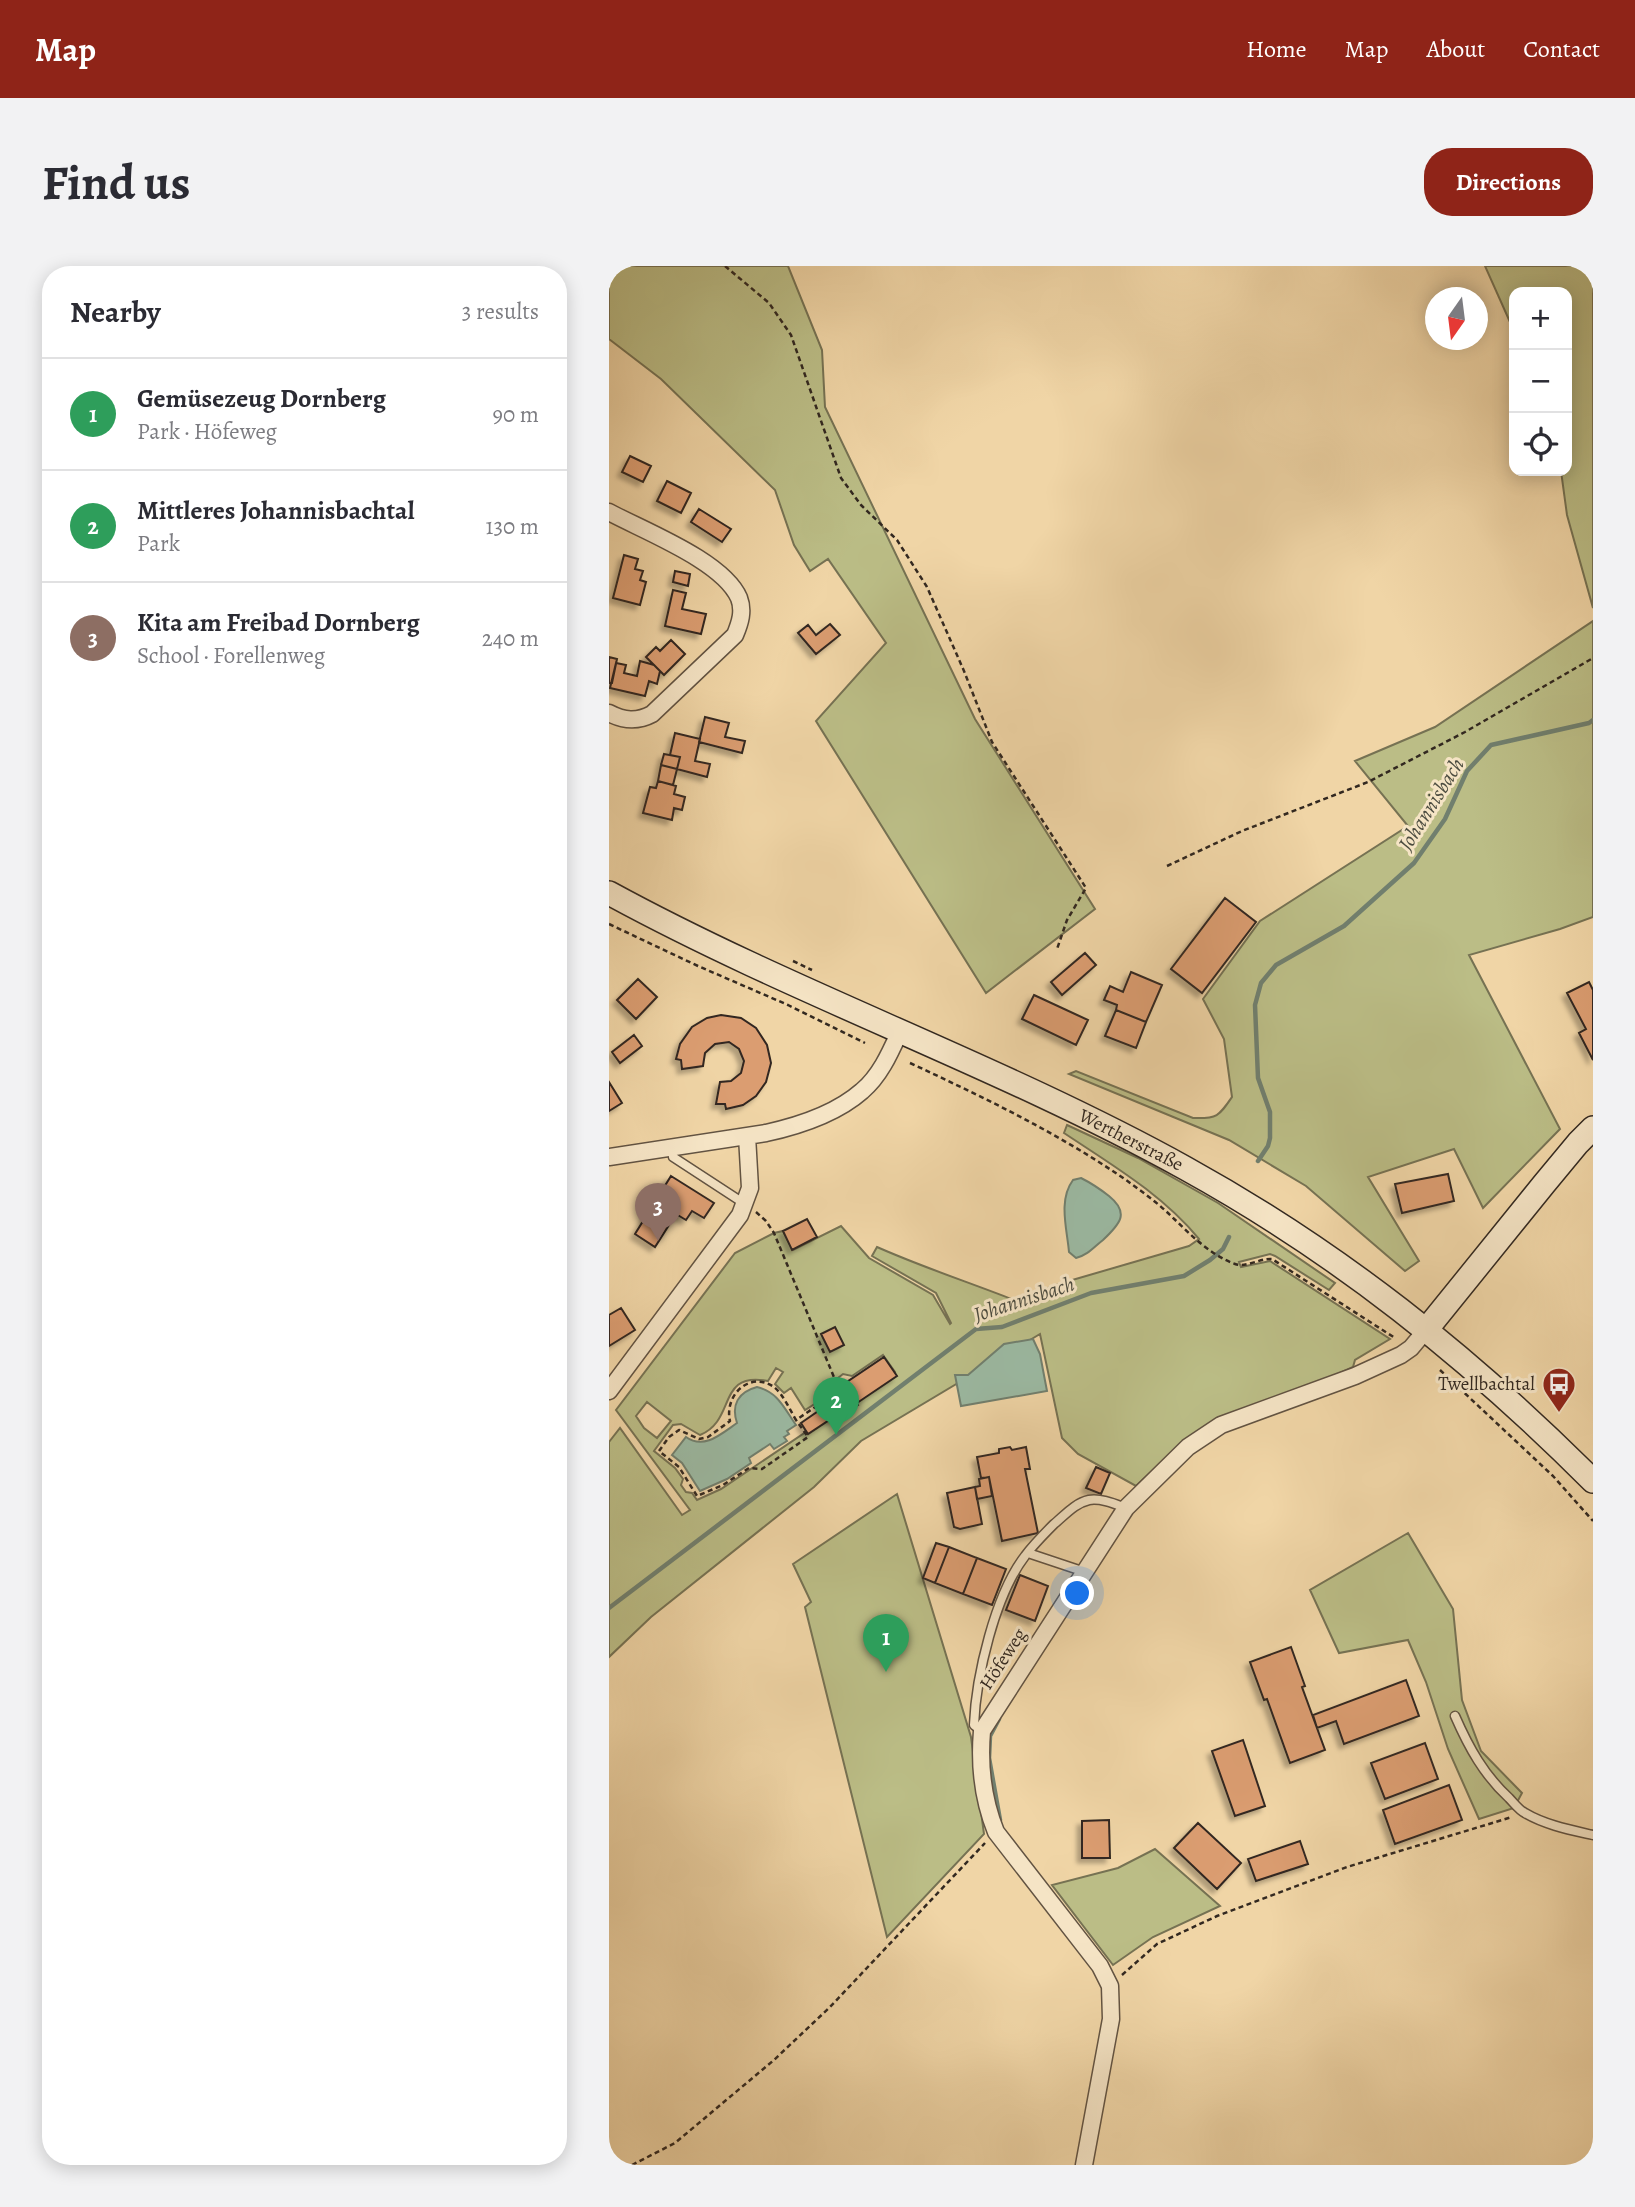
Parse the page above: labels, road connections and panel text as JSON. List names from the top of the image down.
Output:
{
  "streets": {
    "main road": ["Wertherstraße"],
    "street": ["Höfeweg"]
  },
  "crossings": [
    ["Wertherstraße", "Höfeweg"]
  ],
  "water": ["Johannisbach"],
  "places": {
    "bus stop": ["Twellbachtal"]
  },
  "north": "bottom",
  "page": {
    "header": "Map",
    "nav": [
      "Home",
      "Map",
      "About",
      "Contact"
    ],
    "buttons": "Directions",
    "title": "Find us",
    "heading": ["Nearby", "3 results"],
    "map_buttons": ["+", "−"],
    "list": [
      {
        "mark": "1",
        "name": "Gemüsezeug Dornberg",
        "note": "Park · Höfeweg",
        "value": "90 m"
      },
      {
        "mark": "2",
        "name": "Mittleres Johannisbachtal",
        "note": "Park",
        "value": "130 m"
      },
      {
        "mark": "3",
        "name": "Kita am Freibad Dornberg",
        "note": "School · Forellenweg",
        "value": "240 m"
      }
    ],
    "pins": ["3", "2", "1"]
  }
}
